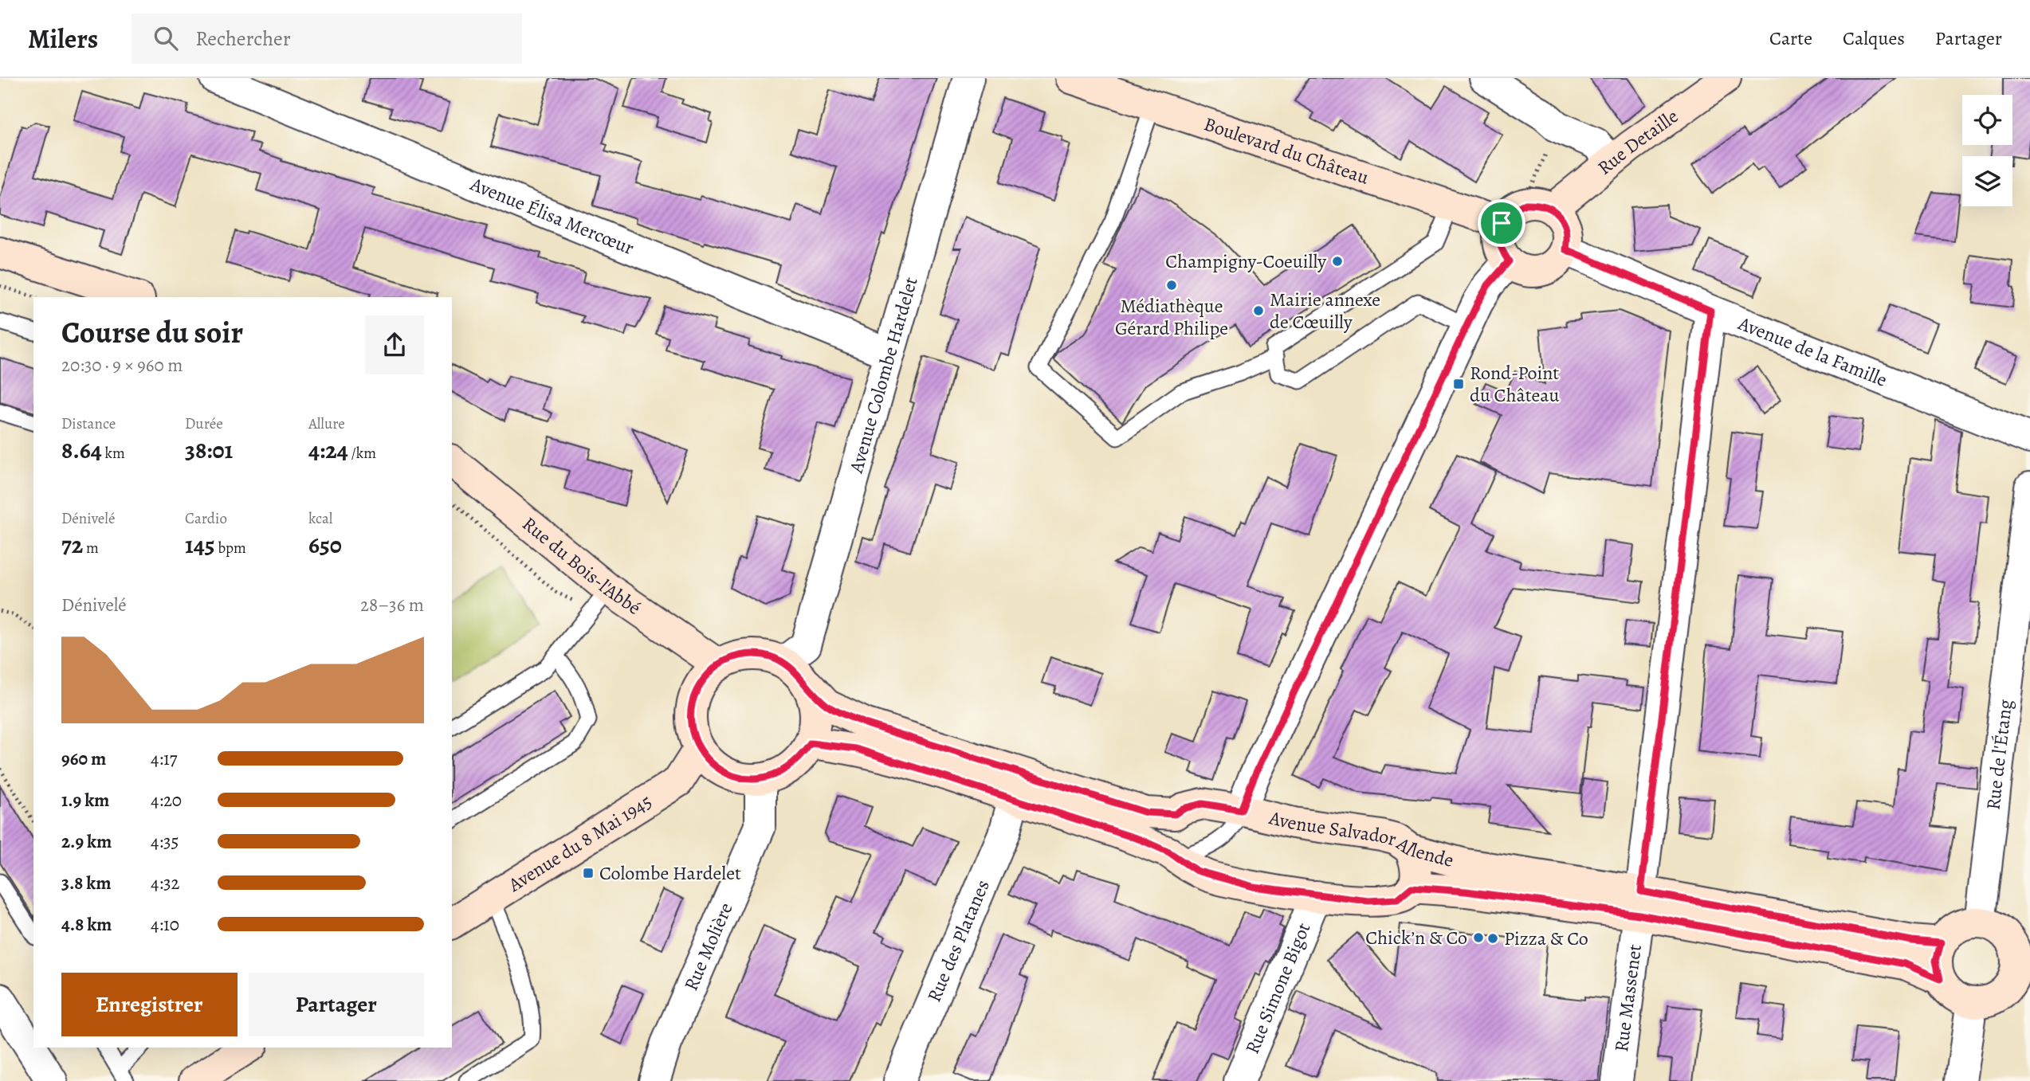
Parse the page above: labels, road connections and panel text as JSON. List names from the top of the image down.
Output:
{
  "streets": {
    "main road": [
      "Rue Detaille",
      "Boulevard du Château",
      "Rue du Bois-l'Abbé",
      "Avenue Salvador Allende",
      "Avenue du 8 Mai 1945"
    ],
    "street": [
      "Avenue Élisa Mercœur",
      "Avenue de la Famille",
      "Avenue Colombe Hardelet",
      "Rue de l'Étang",
      "Rue des Platanes",
      "Rue Molière",
      "Rue Simone Bigot",
      "Rue Massenet"
    ]
  },
  "crossings": [
    ["Rue Detaille", "Boulevard du Château"],
    ["Rue Detaille", "Avenue de la Famille"],
    ["Boulevard du Château", "Avenue de la Famille"],
    ["Avenue Élisa Mercœur", "Avenue Colombe Hardelet"],
    ["Avenue de la Famille", "Rue Massenet"],
    ["Avenue Colombe Hardelet", "Rue du Bois-l'Abbé"],
    ["Avenue Colombe Hardelet", "Avenue Salvador Allende"],
    ["Avenue Colombe Hardelet", "Avenue du 8 Mai 1945"],
    ["Avenue Colombe Hardelet", "Rue Molière"],
    ["Rue du Bois-l'Abbé", "Avenue Salvador Allende"],
    ["Rue du Bois-l'Abbé", "Avenue du 8 Mai 1945"],
    ["Rue du Bois-l'Abbé", "Rue Molière"],
    ["Rue de l'Étang", "Avenue Salvador Allende"],
    ["Avenue Salvador Allende", "Avenue du 8 Mai 1945"],
    ["Avenue Salvador Allende", "Rue des Platanes"],
    ["Avenue Salvador Allende", "Rue Molière"],
    ["Avenue Salvador Allende", "Rue Simone Bigot"],
    ["Avenue Salvador Allende", "Rue Massenet"],
    ["Avenue du 8 Mai 1945", "Rue Molière"]
  ],
  "places": {
    "other": [
      "Champigny-Coeuilly",
      "Médiathèque Gérard Philipe",
      "Mairie annexe de Cœuilly",
      "Chick’n & Co",
      "Pizza & Co"
    ],
    "transit": ["Rond-Point du Château", "Colombe Hardelet"]
  },
  "page": {
    "header": "Milers",
    "search": "Rechercher",
    "nav": ["Carte", "Calques", "Partager"],
    "heading": ["Course du soir", "20:30 · 9 × 960 m"],
    "stats": [
      ["Distance", "8.64 km"],
      ["Durée", "38:01"],
      ["Allure", "4:24 /km"],
      ["Dénivelé", "72 m"],
      ["Cardio", "145 bpm"],
      ["kcal", "650"]
    ],
    "chart": ["Dénivelé", "28–36 m"],
    "list": [
      {
        "name": "960 m",
        "note": "4:17"
      },
      {
        "name": "1.9 km",
        "note": "4:20"
      },
      {
        "name": "2.9 km",
        "note": "4:35"
      },
      {
        "name": "3.8 km",
        "note": "4:32"
      },
      {
        "name": "4.8 km",
        "note": "4:10"
      }
    ],
    "buttons": ["Enregistrer", "Partager"]
  }
}
